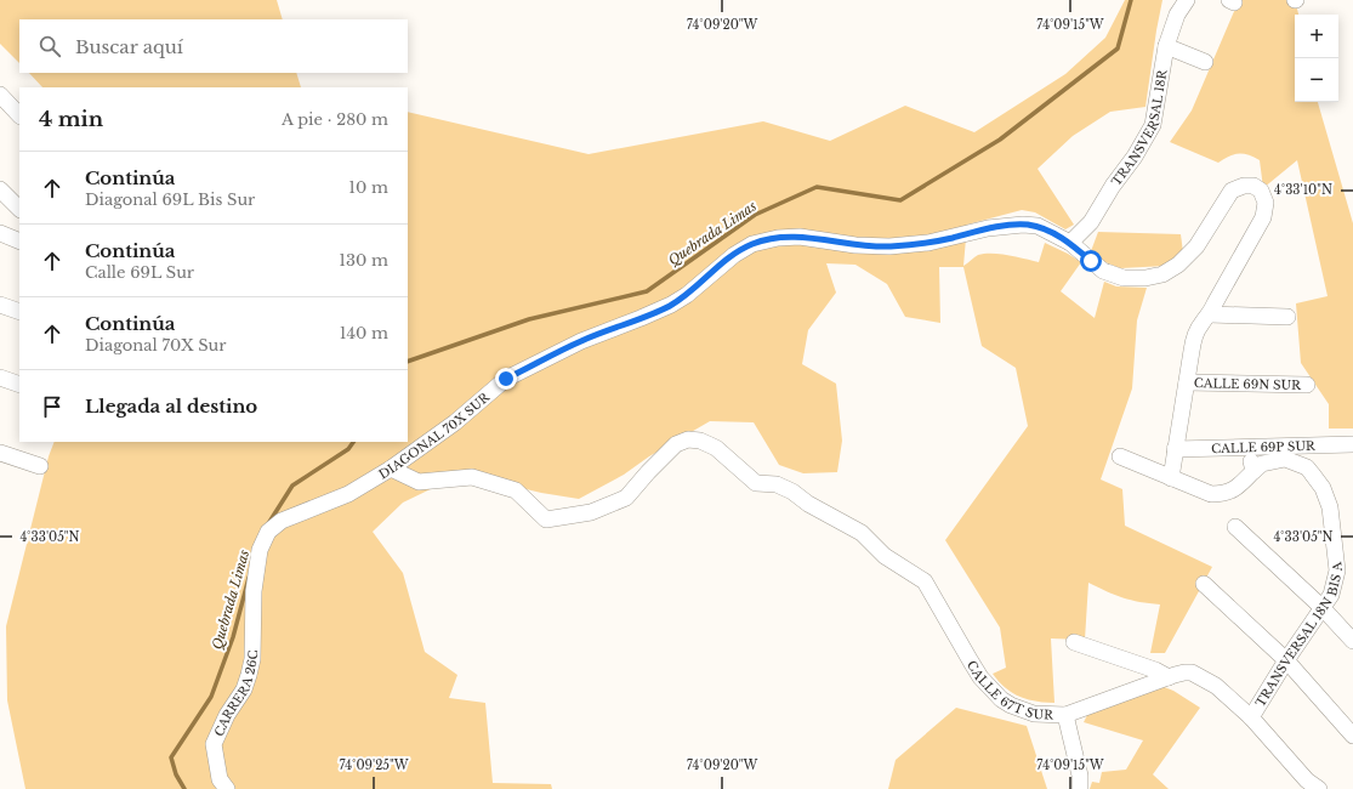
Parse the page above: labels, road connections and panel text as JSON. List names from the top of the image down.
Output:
{
  "streets": {
    "street": [
      "TRANSVERSAL 18R",
      "CALLE 69N SUR",
      "DIAGONAL 70X SUR",
      "CALLE 69P SUR",
      "TRANSVERSAL 18N BIS A",
      "CALLE 67T SUR",
      "CARRERA 26C"
    ]
  },
  "crossings": [
    ["TRANSVERSAL 18R", "DIAGONAL 70X SUR"],
    ["DIAGONAL 70X SUR", "CALLE 67T SUR"],
    ["DIAGONAL 70X SUR", "CARRERA 26C"],
    ["TRANSVERSAL 18N BIS A", "CALLE 67T SUR"]
  ],
  "water": ["Quebrada Limas"],
  "page": {
    "map_buttons": ["+", "−"],
    "search": "Buscar aquí",
    "heading": ["4 min", "A pie · 280 m"],
    "list": [
      ["Continúa", "Diagonal 69L Bis Sur", "10 m"],
      ["Continúa", "Calle 69L Sur", "130 m"],
      ["Continúa", "Diagonal 70X Sur", "140 m"],
      "Llegada al destino"
    ]
  },
  "coordinates": [
    "74°09'20\"W",
    "74°09'15\"W",
    "4°33'10\"N",
    "4°33'05\"N",
    "74°09'25\"W"
  ]
}
